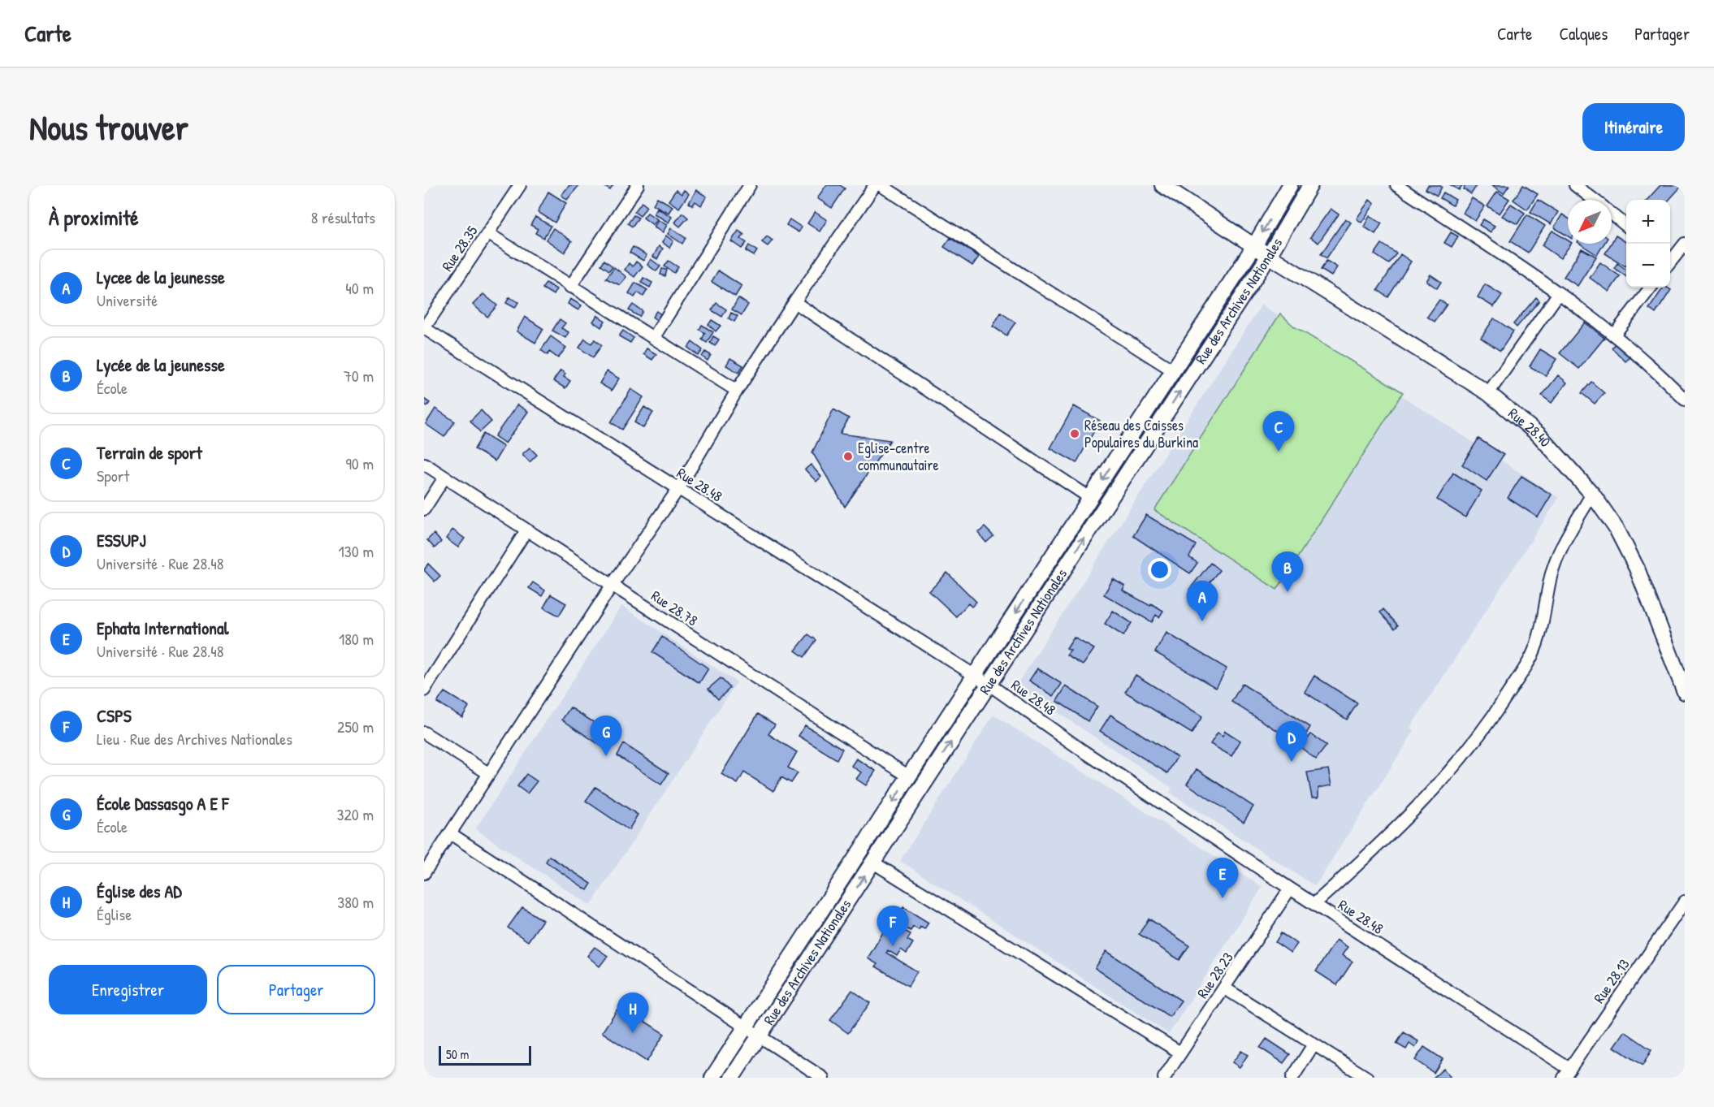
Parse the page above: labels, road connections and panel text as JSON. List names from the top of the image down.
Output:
{
  "streets": {
    "street": [
      "Rue 28.35",
      "Rue des Archives Nationales",
      "Rue 28.40",
      "Rue 28.48",
      "Rue 28.78",
      "Rue 28.23",
      "Rue 28.13"
    ]
  },
  "crossings": [
    ["Rue 28.35", "Rue 28.48"],
    ["Rue des Archives Nationales", "Rue 28.40"],
    ["Rue des Archives Nationales", "Rue 28.48"],
    ["Rue des Archives Nationales", "Rue 28.78"],
    ["Rue 28.48", "Rue 28.23"],
    ["Rue 28.48", "Rue 28.13"]
  ],
  "places": ["Réseau des Caisses Populaires du Burkina", "Eglise-centre communautaire"],
  "scale_bar": "50 m",
  "north": "bottom left",
  "page": {
    "header": "Carte",
    "nav": ["Carte", "Calques", "Partager"],
    "buttons": [
      "Itinéraire",
      ["Enregistrer", "Partager"]
    ],
    "title": "Nous trouver",
    "heading": ["À proximité", "8 résultats"],
    "map_buttons": ["+", "−"],
    "list": [
      {
        "mark": "A",
        "name": "Lycee de la jeunesse",
        "note": "Université",
        "value": "40 m"
      },
      {
        "mark": "B",
        "name": "Lycée de la jeunesse",
        "note": "École",
        "value": "70 m"
      },
      {
        "mark": "C",
        "name": "Terrain de sport",
        "note": "Sport",
        "value": "90 m"
      },
      {
        "mark": "D",
        "name": "ESSUPJ",
        "note": "Université · Rue 28.48",
        "value": "130 m"
      },
      {
        "mark": "E",
        "name": "Ephata International",
        "note": "Université · Rue 28.48",
        "value": "180 m"
      },
      {
        "mark": "F",
        "name": "CSPS",
        "note": "Lieu · Rue des Archives Nationales",
        "value": "250 m"
      },
      {
        "mark": "G",
        "name": "École Dassasgo A E F",
        "note": "École",
        "value": "320 m"
      },
      {
        "mark": "H",
        "name": "Église des AD",
        "note": "Église",
        "value": "380 m"
      }
    ],
    "pins": [
      "C",
      "B",
      "A",
      "G",
      "D",
      "E",
      "F",
      "H"
    ],
    "scale": "50 m"
  }
}
